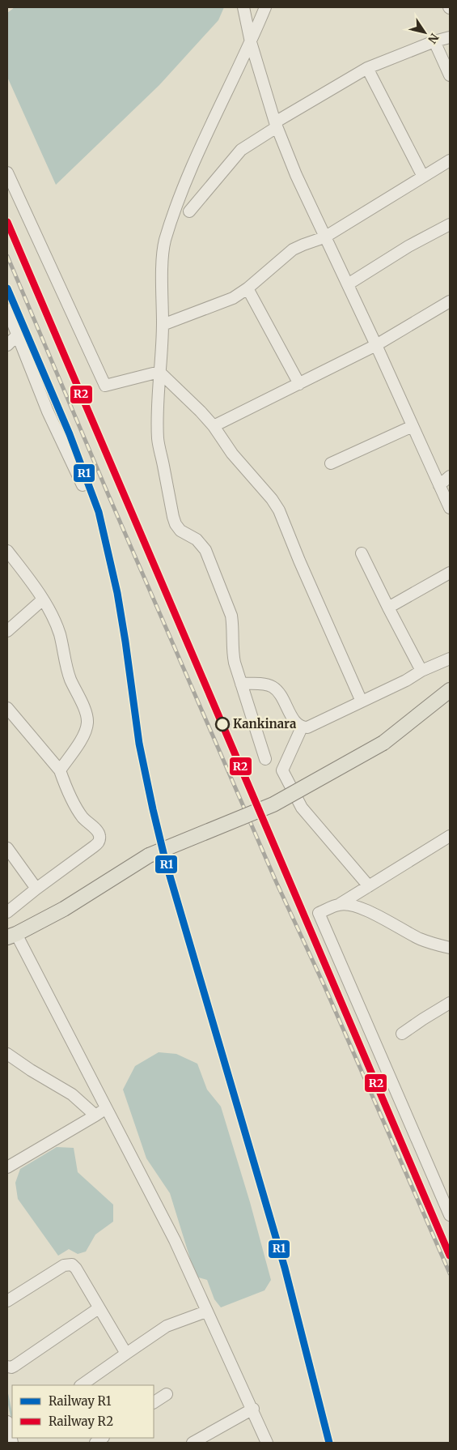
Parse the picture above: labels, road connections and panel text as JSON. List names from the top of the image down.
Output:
{
  "places": ["Kankinara"],
  "lines": ["rail line R2", "rail line R1"],
  "legend": ["Railway R1", "Railway R2"],
  "north": "bottom right"
}
